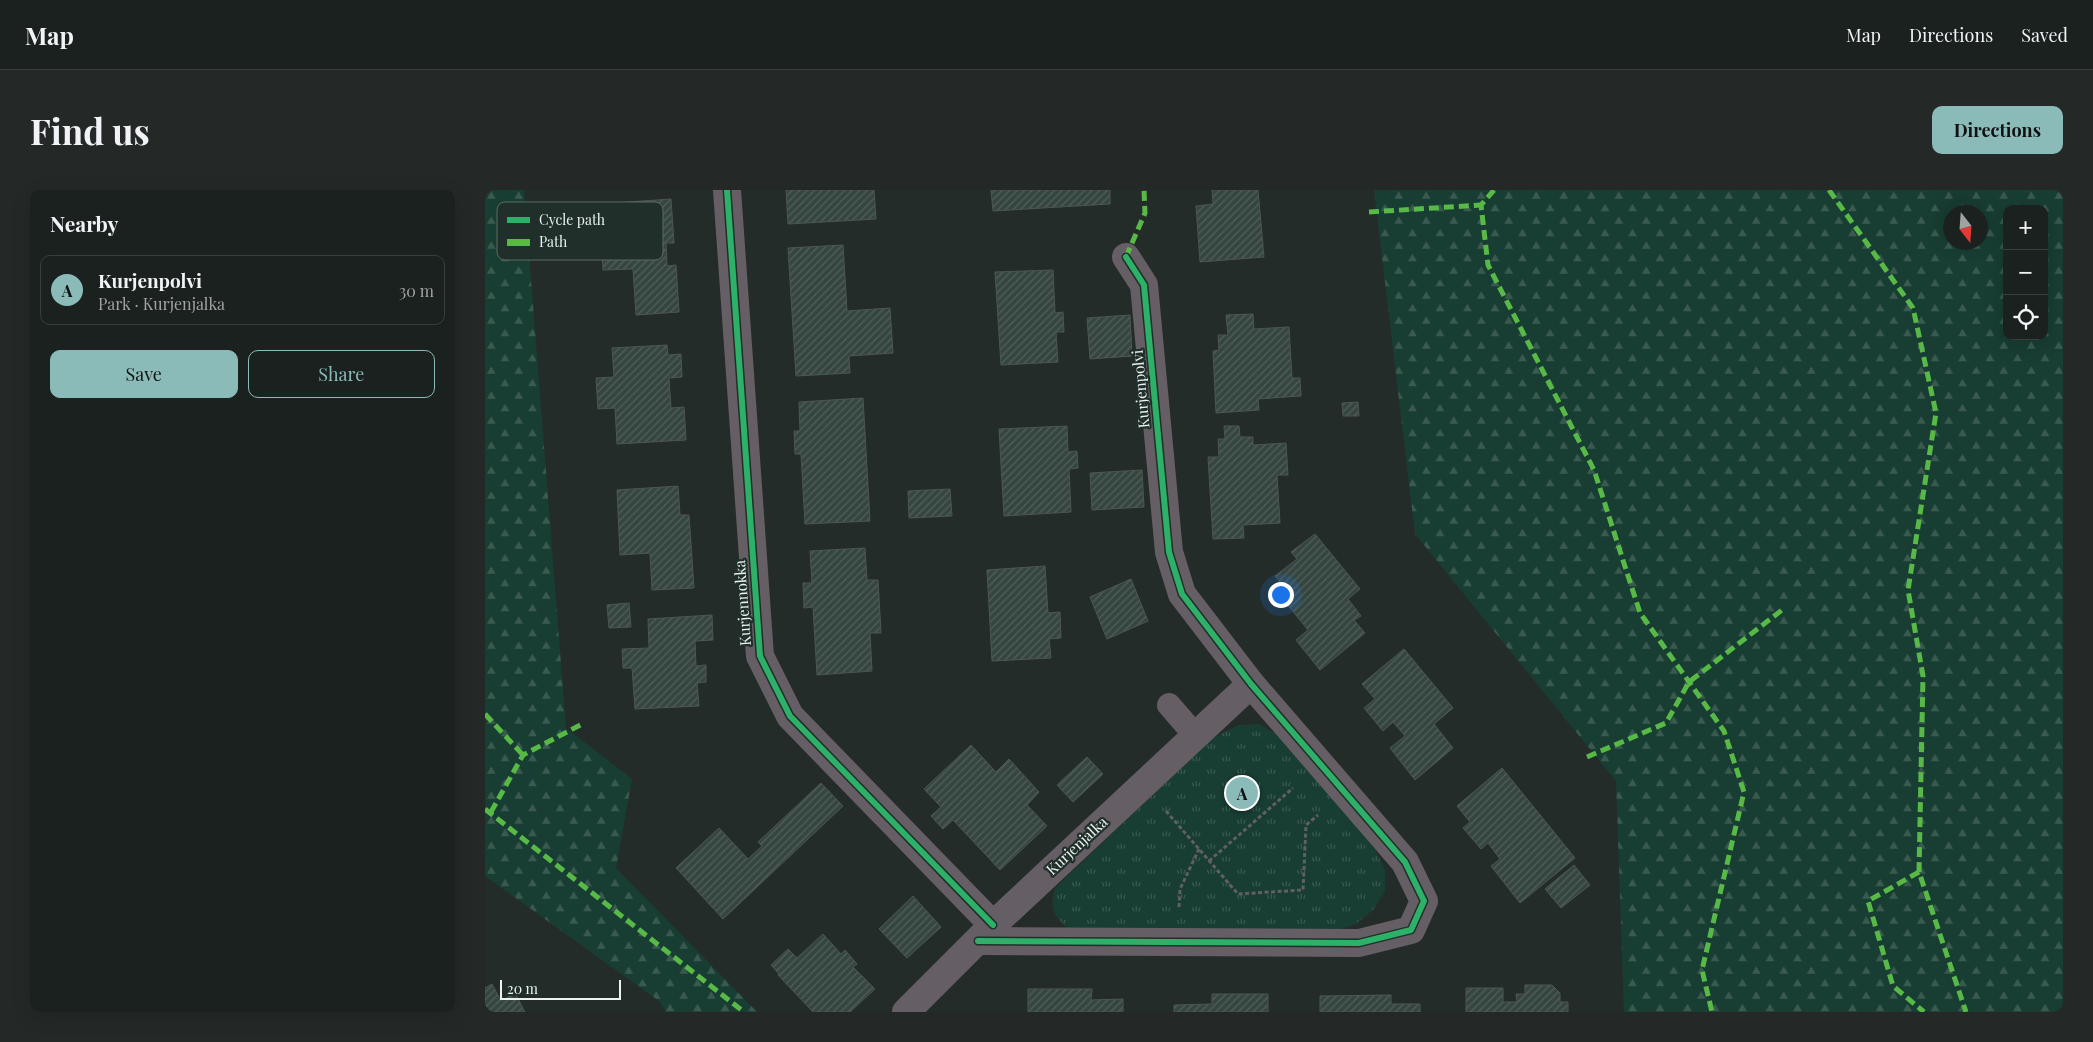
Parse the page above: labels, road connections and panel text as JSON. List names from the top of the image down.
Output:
{
  "streets": {
    "street": ["Kurjenpolvi", "Kurjennokka", "Kurjenjalka"]
  },
  "crossings": [
    ["Kurjenpolvi", "Kurjennokka"],
    ["Kurjenpolvi", "Kurjenjalka"],
    ["Kurjennokka", "Kurjenjalka"]
  ],
  "legend": ["Cycle path", "Path"],
  "scale_bar": "20 m",
  "north": "bottom",
  "page": {
    "header": "Map",
    "nav": ["Map", "Directions", "Saved"],
    "buttons": [
      "Directions",
      ["Save", "Share"]
    ],
    "title": "Find us",
    "heading": "Nearby",
    "map_buttons": ["+", "−"],
    "list": [
      {
        "mark": "A",
        "name": "Kurjenpolvi",
        "note": "Park · Kurjenjalka",
        "value": "30 m"
      }
    ],
    "pins": "A",
    "scale": "20 m"
  }
}
